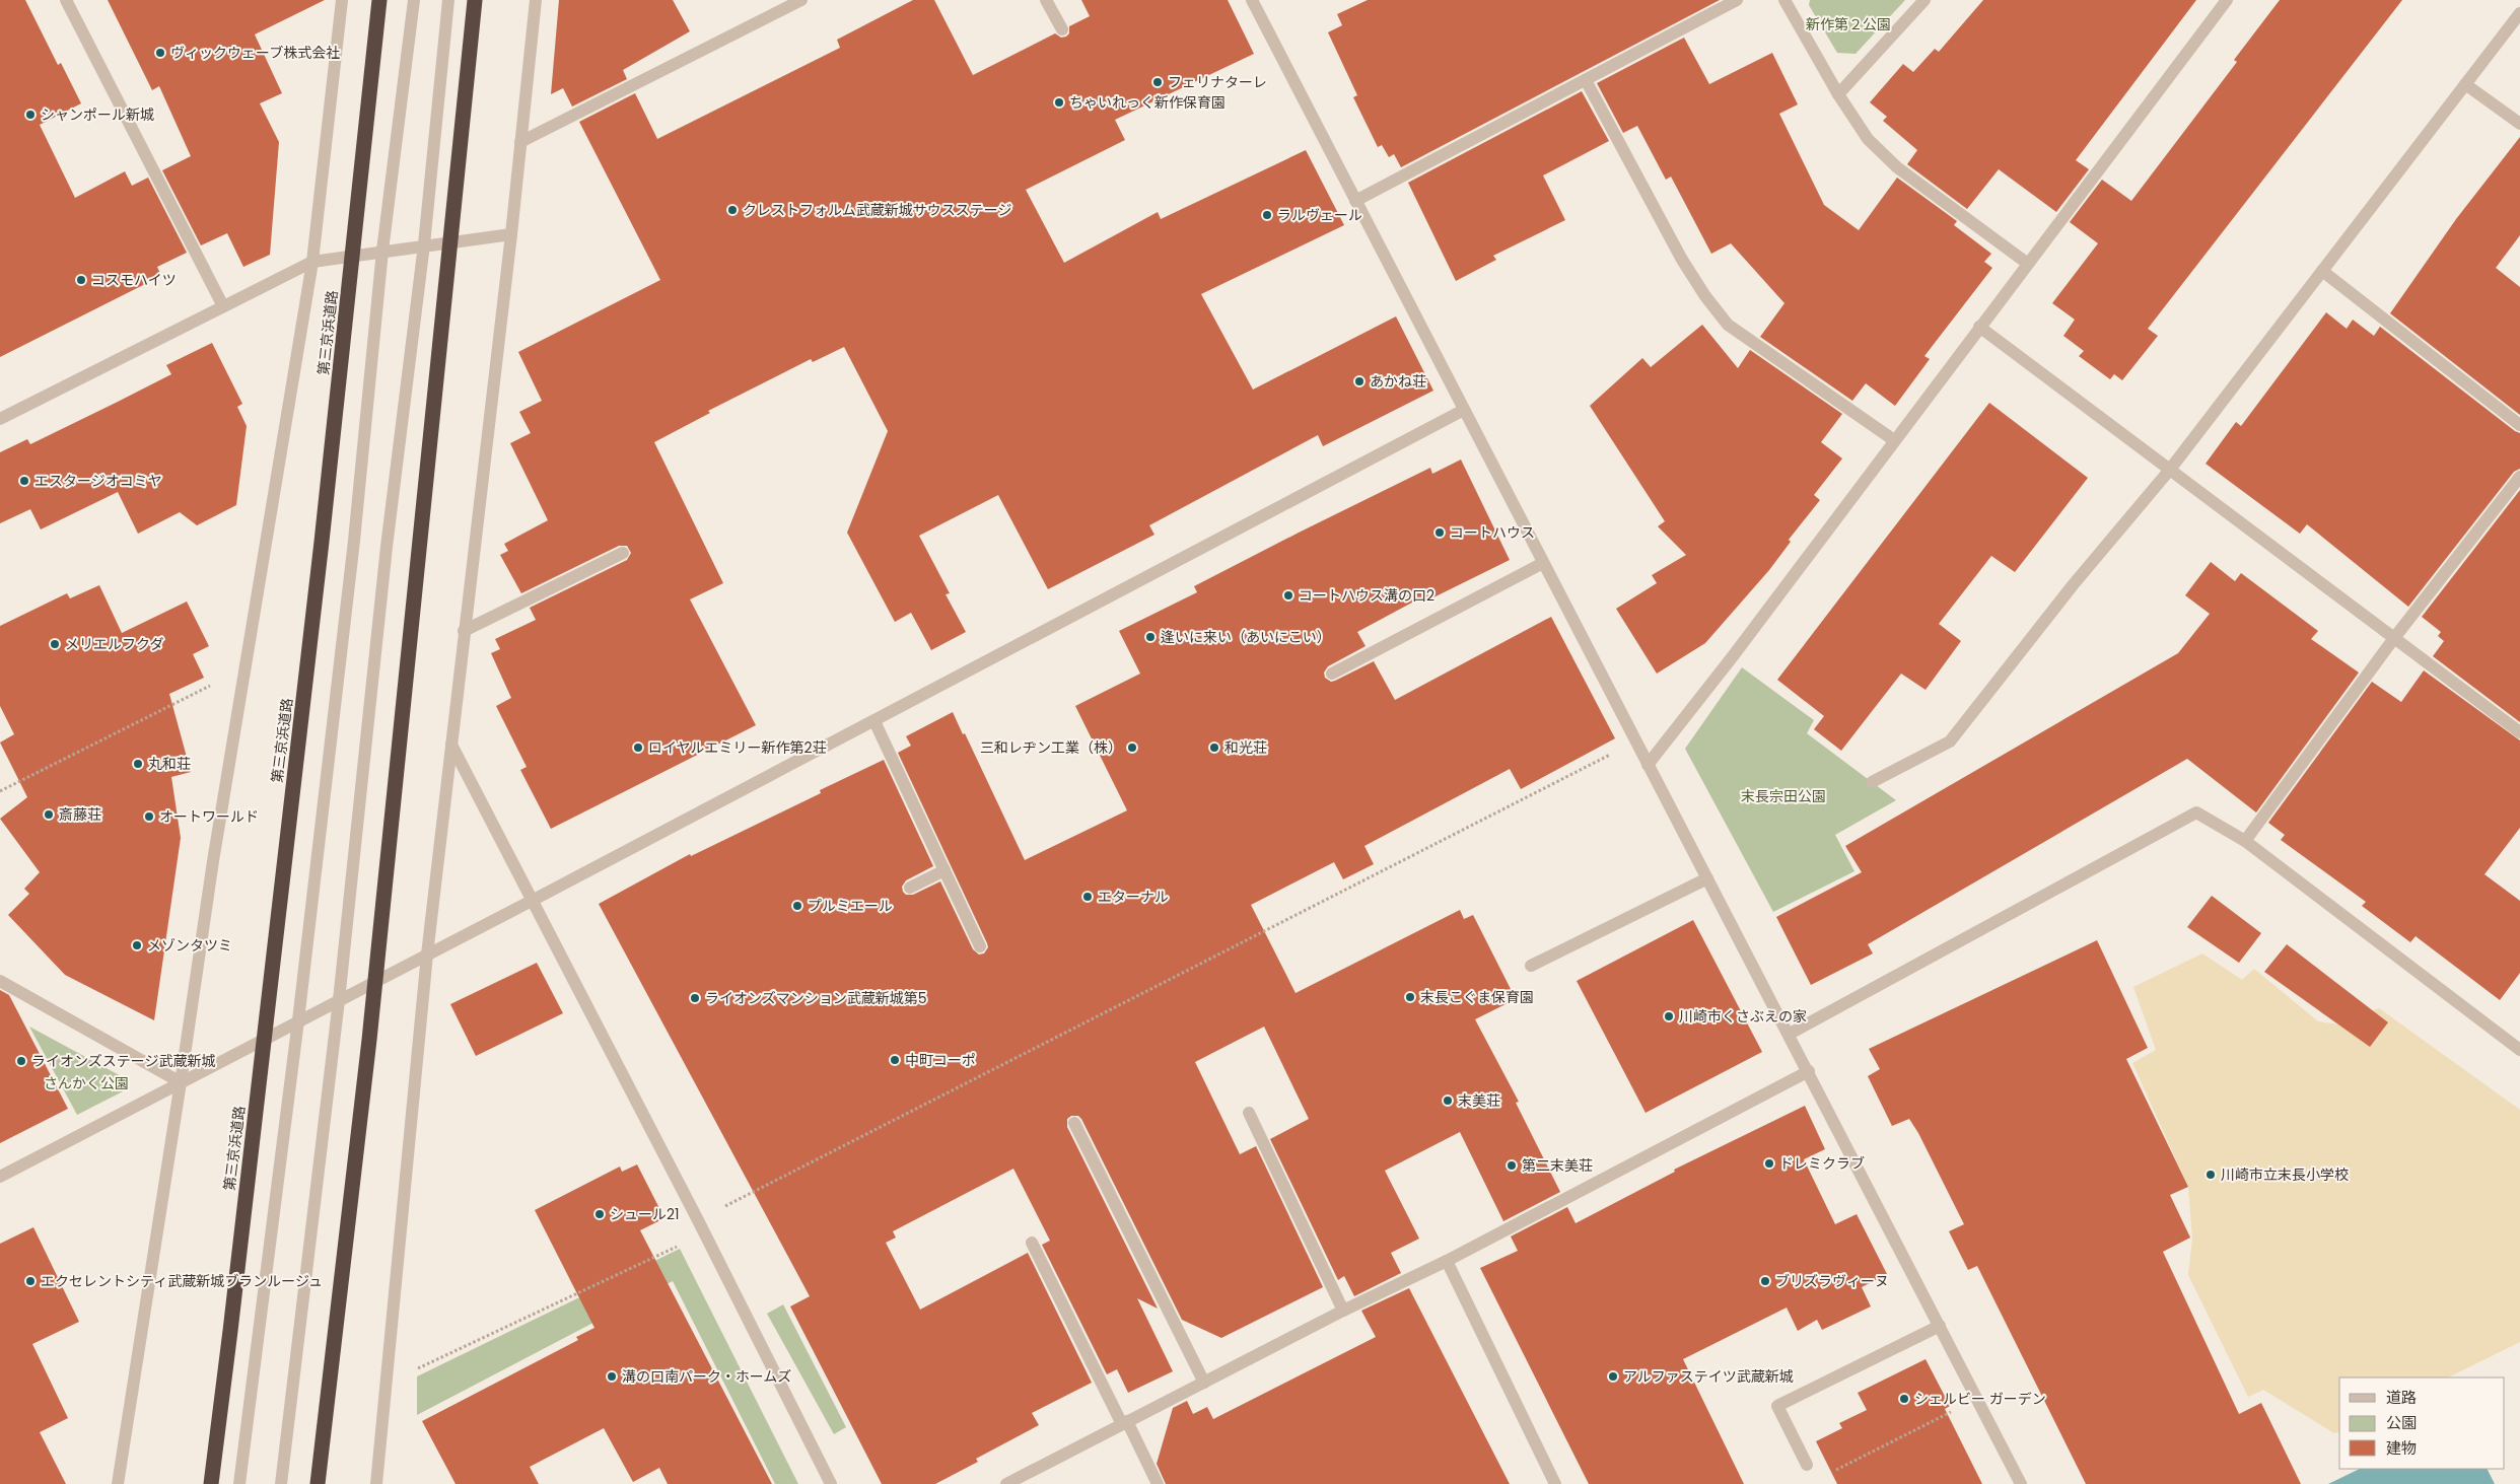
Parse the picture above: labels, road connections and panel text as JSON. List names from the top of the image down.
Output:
{
  "streets": {
    "highway": ["第三京浜道路"]
  },
  "parks": ["新作第２公園", "末長宗田公園", "さんかく公園"],
  "places": [
    "ヴィックウェーブ株式会社",
    "フェリナターレ",
    "ちゃいれっく新作保育園",
    "シャンポール新城",
    "クレストフォルム武蔵新城サウスステージ",
    "ラルヴェール",
    "コスモハイツ",
    "あかね荘",
    "エスタージオコミヤ",
    "コートハウス",
    "コートハウス溝の口2",
    "逢いに来い（あいにこい）",
    "メリエルフクダ",
    "ロイヤルエミリー新作第2荘",
    "三和レヂン工業（株）",
    "和光荘",
    "丸和荘",
    "斎藤荘",
    "オートワールド",
    "エターナル",
    "プルミエール",
    "メゾンタツミ",
    "末長こぐま保育園",
    "ライオンズマンション武蔵新城第5",
    "川崎市くさぶえの家",
    "中町コーポ",
    "ライオンズステージ武蔵新城",
    "末美荘",
    "ドレミクラブ",
    "第二末美荘",
    "川崎市立末長小学校",
    "シュール21",
    "エクセレントシティ武蔵新城ブランルージュ",
    "ブリズラヴィーヌ",
    "溝の口南パーク・ホームズ",
    "アルファステイツ武蔵新城",
    "シェルビー ガーデン"
  ],
  "legend": ["道路", "公園", "建物"]
}
